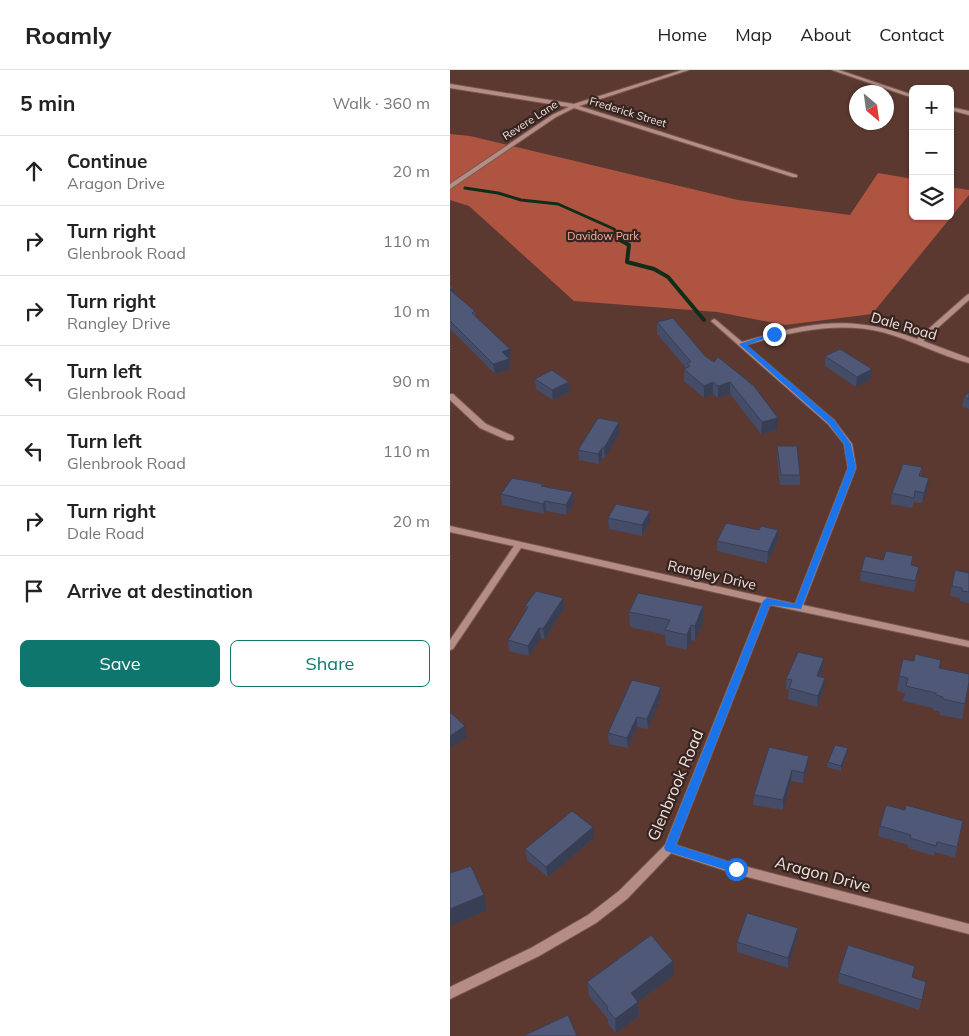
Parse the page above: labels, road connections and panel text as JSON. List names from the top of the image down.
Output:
{
  "streets": {
    "street": [
      "Frederick Street",
      "Revere Lane",
      "Dale Road",
      "Rangley Drive",
      "Glenbrook Road",
      "Aragon Drive"
    ]
  },
  "crossings": [
    ["Frederick Street", "Revere Lane"],
    ["Rangley Drive", "Glenbrook Road"],
    ["Glenbrook Road", "Aragon Drive"]
  ],
  "parks": ["Davidow Park"],
  "north": "bottom right",
  "page": {
    "header": "Roamly",
    "nav": [
      "Home",
      "Map",
      "About",
      "Contact"
    ],
    "heading": ["5 min", "Walk · 360 m"],
    "map_buttons": ["+", "−"],
    "list": [
      ["Continue", "Aragon Drive", "20 m"],
      ["Turn right", "Glenbrook Road", "110 m"],
      ["Turn right", "Rangley Drive", "10 m"],
      ["Turn left", "Glenbrook Road", "90 m"],
      ["Turn left", "Glenbrook Road", "110 m"],
      ["Turn right", "Dale Road", "20 m"],
      "Arrive at destination"
    ],
    "buttons": ["Save", "Share"]
  }
}
